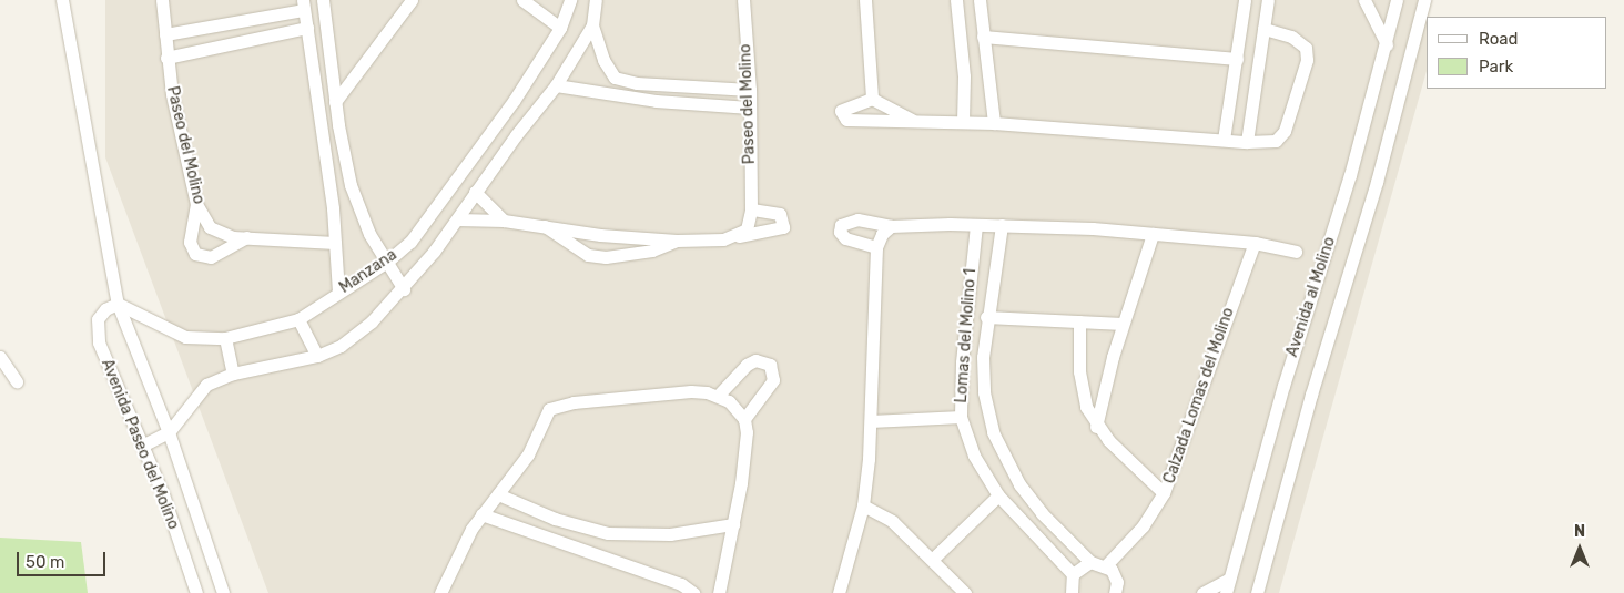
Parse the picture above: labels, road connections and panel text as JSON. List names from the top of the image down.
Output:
{
  "streets": {
    "street": [
      "Paseo del Molino",
      "Manzana",
      "Avenida al Molino",
      "Lomas del Molino 1",
      "Calzada Lomas del Molino",
      "Avenida Paseo del Molino"
    ]
  },
  "crossings": [
    ["Manzana", "Avenida Paseo del Molino"]
  ],
  "legend": ["Road", "Park"],
  "scale_bar": "50 m",
  "north": "top"
}
